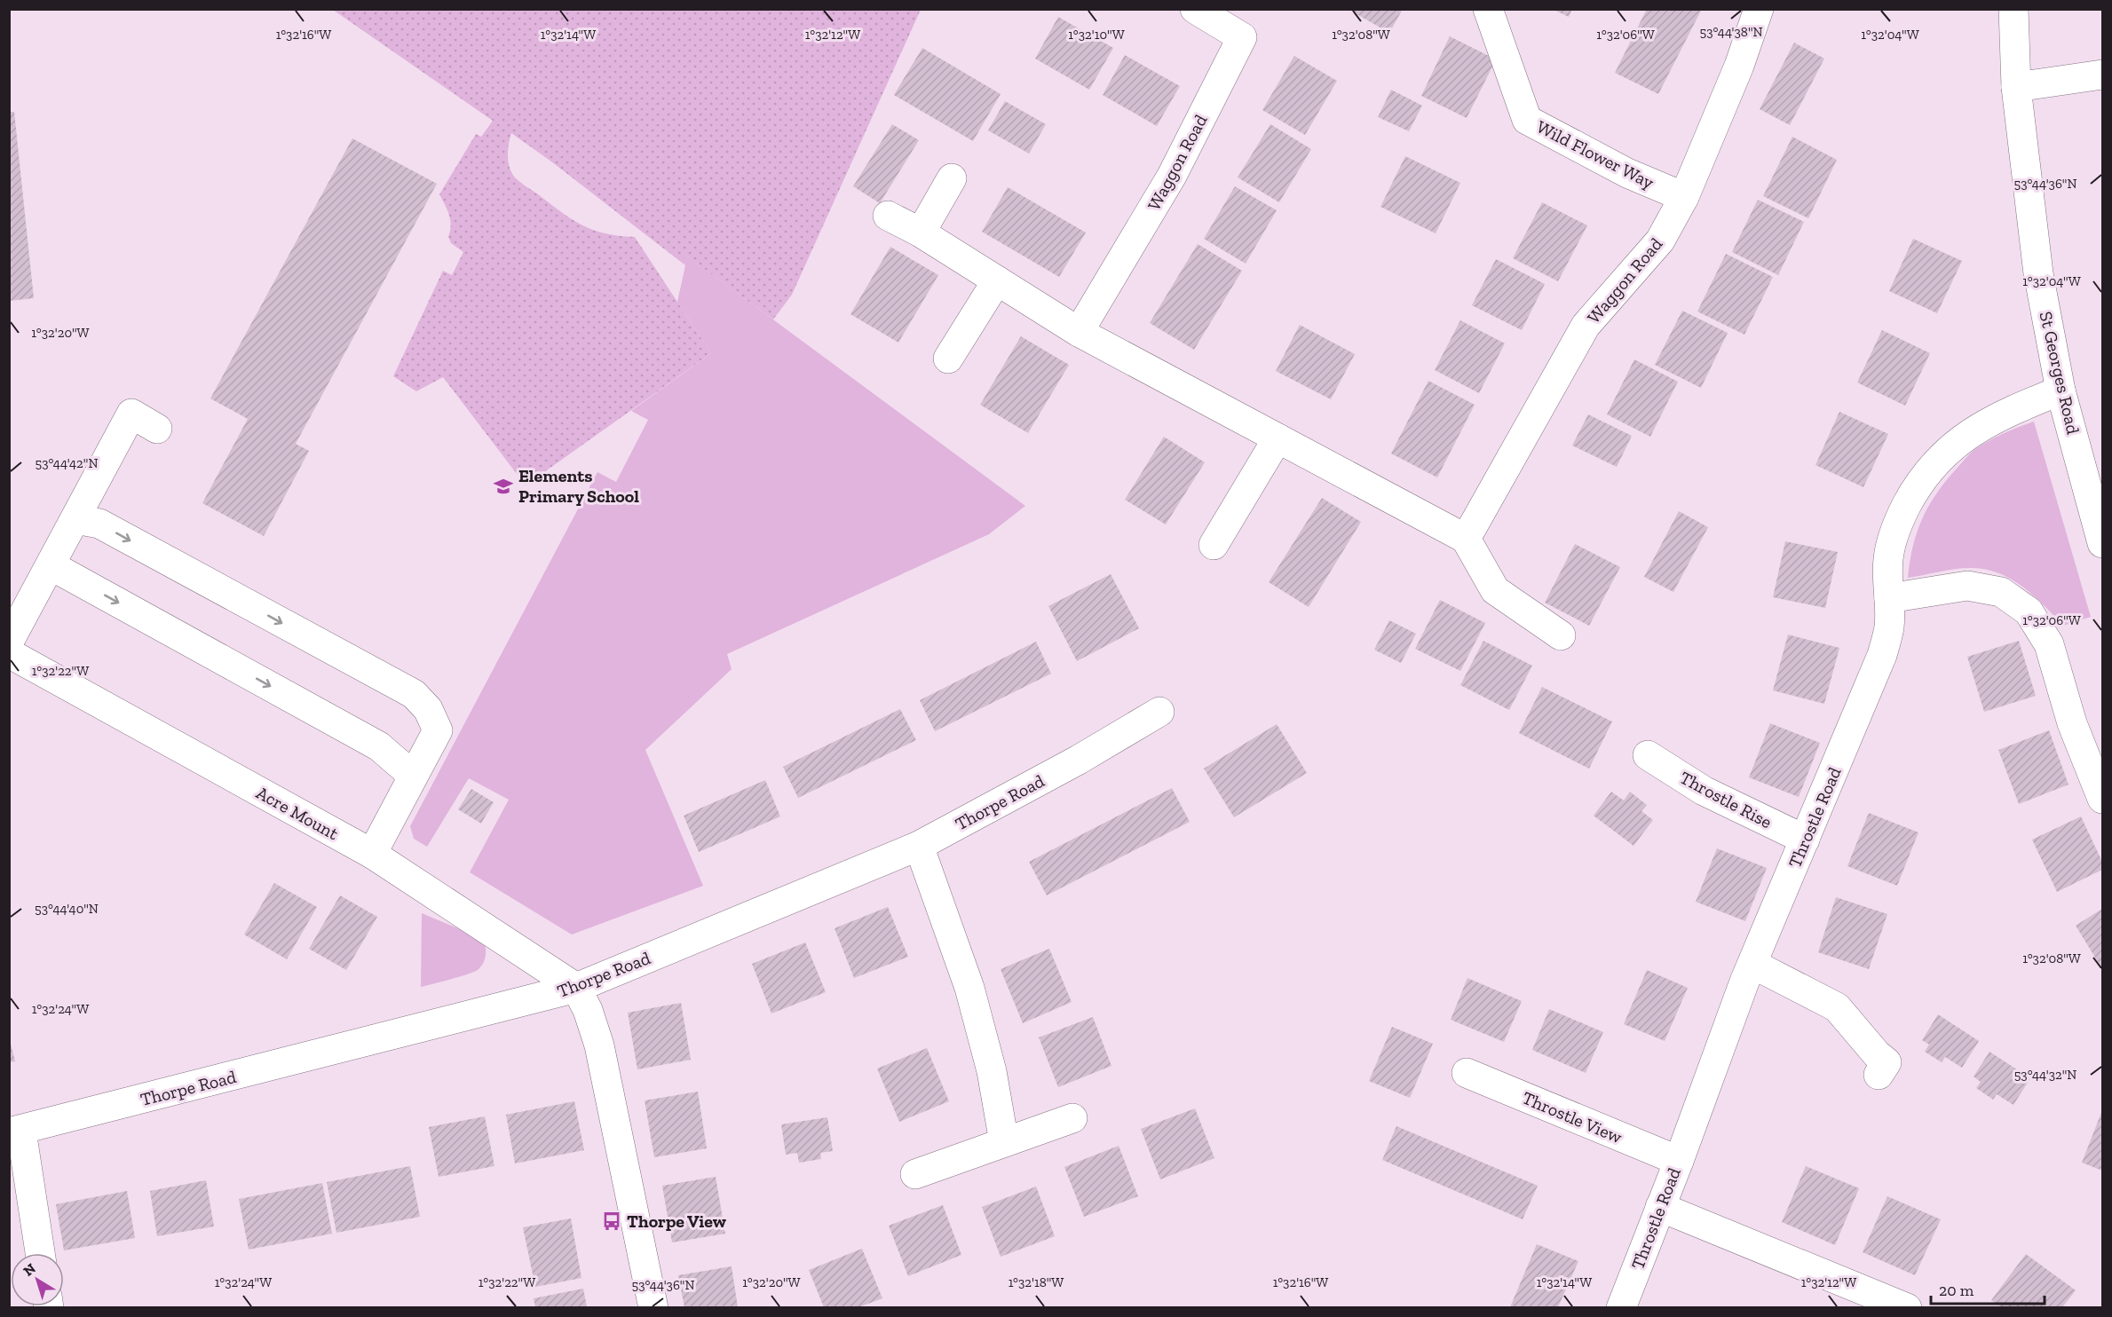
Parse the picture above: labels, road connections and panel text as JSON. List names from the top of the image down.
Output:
{
  "streets": {
    "street": [
      "Wild Flower Way",
      "Waggon Road",
      "St Georges Road",
      "Throstle Rise",
      "Thorpe Road",
      "Acre Mount",
      "Throstle Road",
      "Throstle View"
    ]
  },
  "crossings": [
    ["Wild Flower Way", "Waggon Road"],
    ["St Georges Road", "Throstle Road"],
    ["Throstle Rise", "Throstle Road"],
    ["Thorpe Road", "Acre Mount"],
    ["Throstle Road", "Throstle View"]
  ],
  "places": {
    "school or university": ["Elements Primary School"],
    "bus stop": ["Thorpe View"]
  },
  "scale_bar": "20 m",
  "north": "top left",
  "coordinates": [
    "53°44'38\"N",
    "1°32'16\"W",
    "1°32'14\"W",
    "1°32'12\"W",
    "1°32'10\"W",
    "1°32'08\"W",
    "1°32'06\"W",
    "1°32'04\"W",
    "53°44'36\"N",
    "1°32'20\"W",
    "53°44'42\"N",
    "1°32'22\"W",
    "53°44'40\"N",
    "1°32'24\"W",
    "53°44'32\"N",
    "1°32'18\"W"
  ]
}
